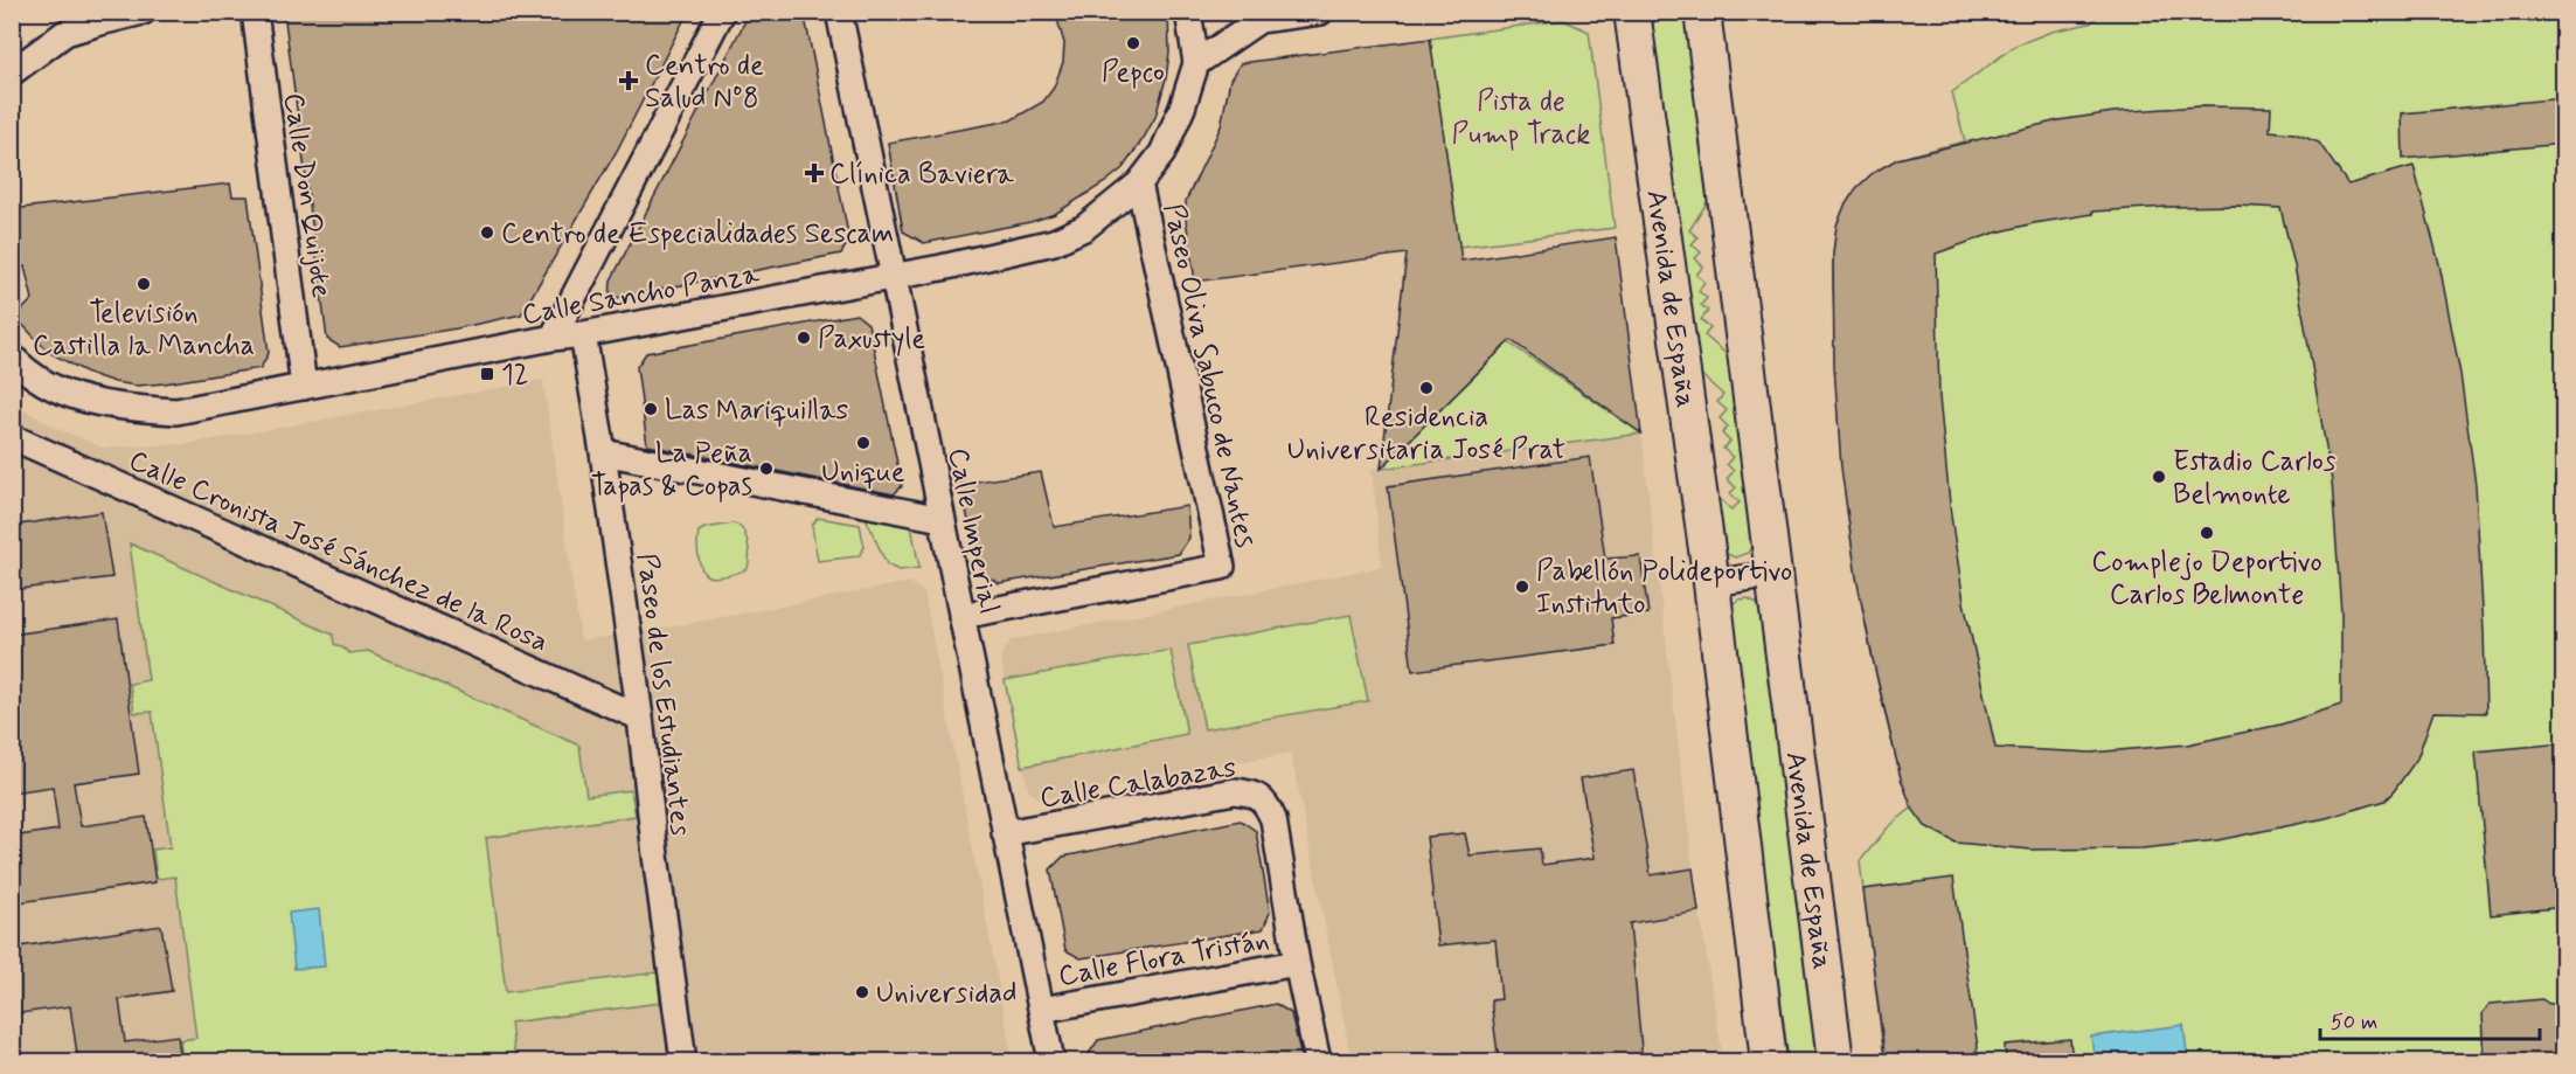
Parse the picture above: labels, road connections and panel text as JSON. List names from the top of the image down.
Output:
{
  "streets": {
    "main road": ["Avenida de España"],
    "street": [
      "Calle Don Quijote",
      "Calle Sancho Panza",
      "Paseo Oliva Sabuco de Nantes",
      "Calle Imperial",
      "Calle Cronista José Sánchez de la Rosa",
      "Paseo de los Estudiantes",
      "Calle Calabazas",
      "Calle Flora Tristán"
    ]
  },
  "crossings": [
    ["Calle Don Quijote", "Calle Sancho Panza"],
    ["Calle Sancho Panza", "Paseo Oliva Sabuco de Nantes"],
    ["Calle Sancho Panza", "Calle Imperial"],
    ["Calle Sancho Panza", "Paseo de los Estudiantes"],
    ["Paseo Oliva Sabuco de Nantes", "Calle Imperial"],
    ["Calle Imperial", "Calle Calabazas"],
    ["Calle Imperial", "Calle Flora Tristán"],
    ["Calle Cronista José Sánchez de la Rosa", "Paseo de los Estudiantes"],
    ["Calle Calabazas", "Calle Flora Tristán"]
  ],
  "parks": ["Pista de Pump Track"],
  "places": {
    "other": [
      "Pepco",
      "Centro de Especialidades Sescam",
      "Televisión Castilla la Mancha",
      "Paxustyle",
      "Residencia Universitaria José Prat",
      "Las Mariquillas",
      "Unique",
      "La Peña Tapas & Copas",
      "Estadio Carlos Belmonte",
      "Complejo Deportivo Carlos Belmonte",
      "Pabellón Polideportivo Instituto",
      "Universidad"
    ],
    "health": ["Centro de Salud Nº8", "Clínica Baviera"],
    "transit": ["12"]
  },
  "scale_bar": "50 m"
}
